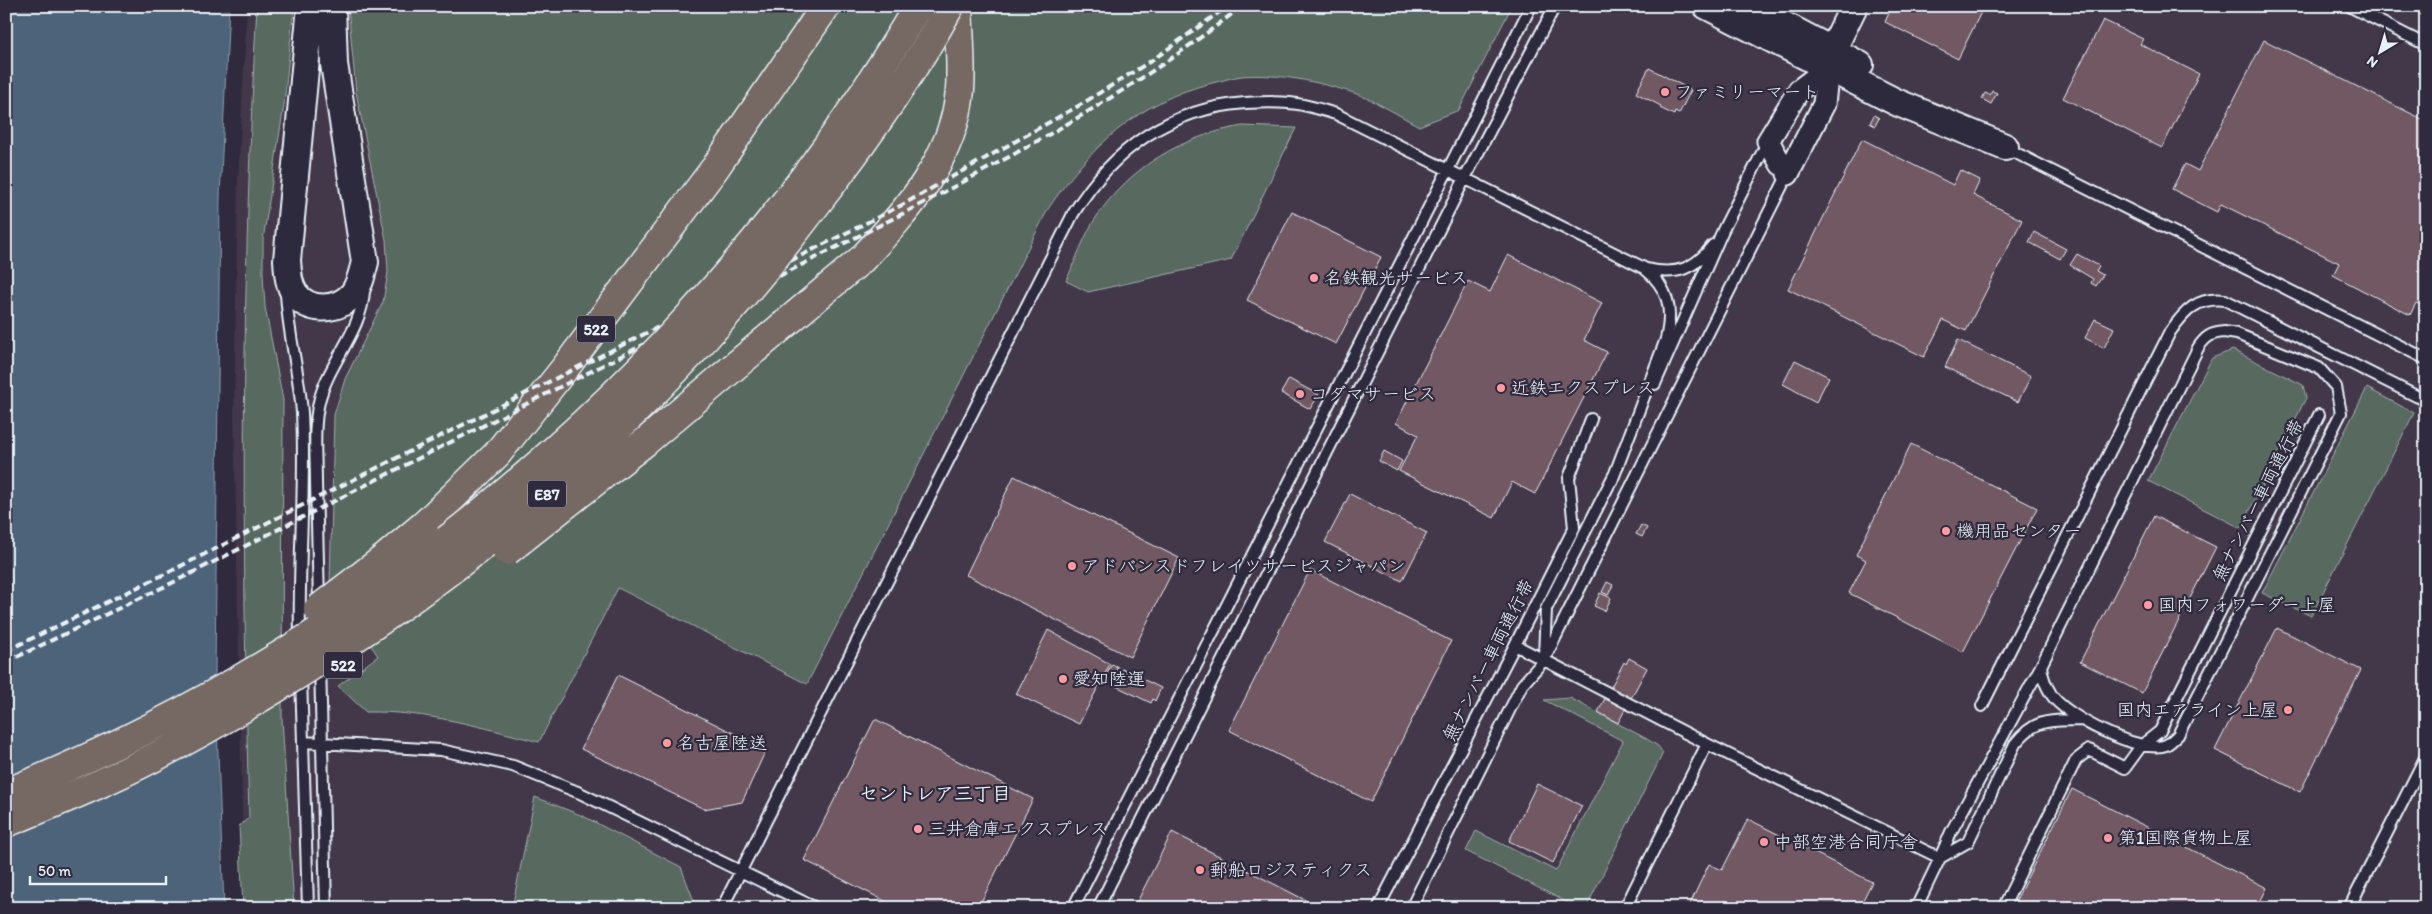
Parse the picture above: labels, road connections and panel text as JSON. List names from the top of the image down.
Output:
{
  "streets": {
    "highway": ["522", "E87"],
    "lane": ["無ナンバー車両通行帯"]
  },
  "crossings": [
    ["522", "E87"]
  ],
  "districts": ["セントレア三丁目"],
  "places": [
    "ファミリーマート",
    "名鉄観光サービス",
    "近鉄エクスプレス",
    "コダマサービス",
    "機用品センター",
    "アドバンスドフレイツサービスジャパン",
    "国内フォワーダー上屋",
    "愛知陸運",
    "国内エアライン上屋",
    "名古屋陸送",
    "三井倉庫エクスプレス",
    "第1国際貨物上屋",
    "中部空港合同庁舎",
    "郵船ロジスティクス"
  ],
  "scale_bar": "50 m",
  "north": "bottom left"
}
